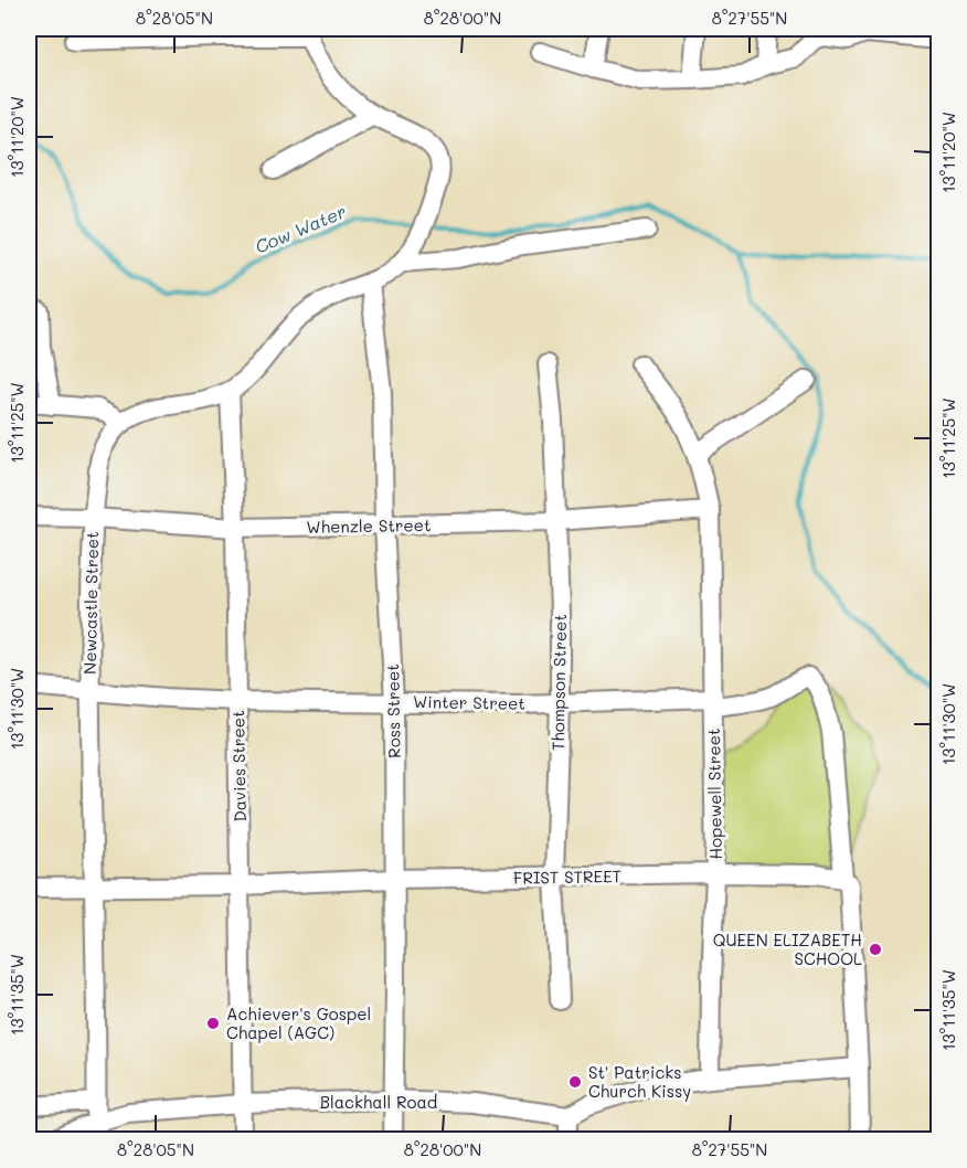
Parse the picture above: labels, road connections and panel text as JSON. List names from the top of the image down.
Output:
{
  "streets": {
    "street": [
      "Whenzle Street",
      "Newcastle Street",
      "Thompson Street",
      "Winter Street",
      "Ross Street",
      "Davies Street",
      "Hopewell Street",
      "FRIST STREET",
      "Blackhall Road"
    ]
  },
  "crossings": [
    ["Whenzle Street", "Newcastle Street"],
    ["Whenzle Street", "Thompson Street"],
    ["Whenzle Street", "Ross Street"],
    ["Whenzle Street", "Davies Street"],
    ["Whenzle Street", "Hopewell Street"],
    ["Newcastle Street", "Winter Street"],
    ["Newcastle Street", "Ross Street"],
    ["Newcastle Street", "Davies Street"],
    ["Newcastle Street", "FRIST STREET"],
    ["Newcastle Street", "Blackhall Road"],
    ["Thompson Street", "Winter Street"],
    ["Thompson Street", "FRIST STREET"],
    ["Winter Street", "Ross Street"],
    ["Winter Street", "Davies Street"],
    ["Winter Street", "Hopewell Street"],
    ["Winter Street", "FRIST STREET"],
    ["Ross Street", "FRIST STREET"],
    ["Ross Street", "Blackhall Road"],
    ["Davies Street", "FRIST STREET"],
    ["Davies Street", "Blackhall Road"],
    ["Hopewell Street", "FRIST STREET"]
  ],
  "water": ["Cow Water"],
  "places": ["QUEEN ELIZABETH SCHOOL", "Achiever's Gospel Chapel (AGC)", "St' Patricks Church Kissy"],
  "coordinates": [
    "8°28'05\"N",
    "8°28'00\"N",
    "8°27'55\"N",
    "13°11'20\"W",
    "13°11'25\"W",
    "13°11'30\"W",
    "13°11'35\"W"
  ]
}
